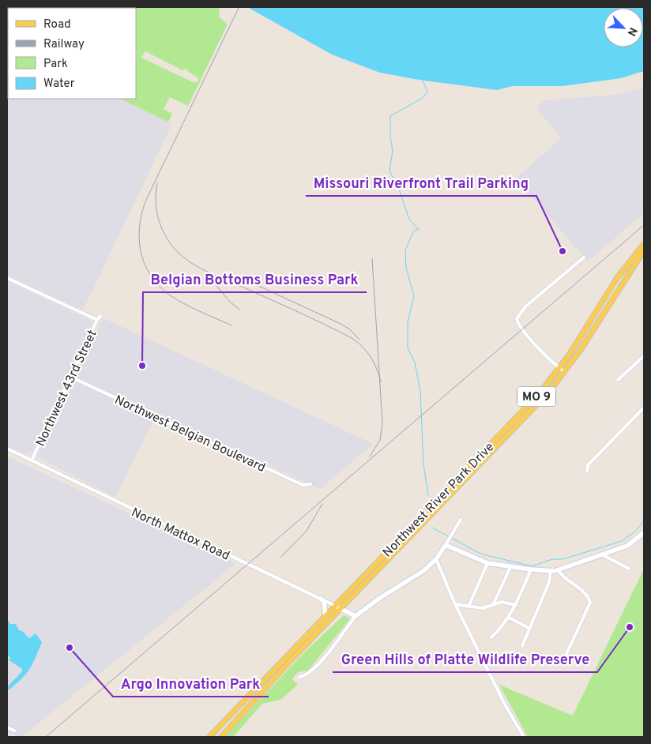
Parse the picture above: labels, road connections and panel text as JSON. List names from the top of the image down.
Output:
{
  "streets": {
    "main road": ["MO 9", "Northwest River Park Drive"],
    "street": ["Northwest 43rd Street", "Northwest Belgian Boulevard", "North Mattox Road"]
  },
  "crossings": [
    ["Northwest 43rd Street", "Northwest Belgian Boulevard"],
    ["Northwest 43rd Street", "North Mattox Road"],
    ["Northwest River Park Drive", "North Mattox Road"]
  ],
  "places": [
    "Missouri Riverfront Trail Parking",
    "Belgian Bottoms Business Park",
    "Green Hills of Platte Wildlife Preserve",
    "Argo Innovation Park"
  ],
  "legend": [
    "Road",
    "Railway",
    "Park",
    "Water"
  ],
  "north": "bottom right"
}
